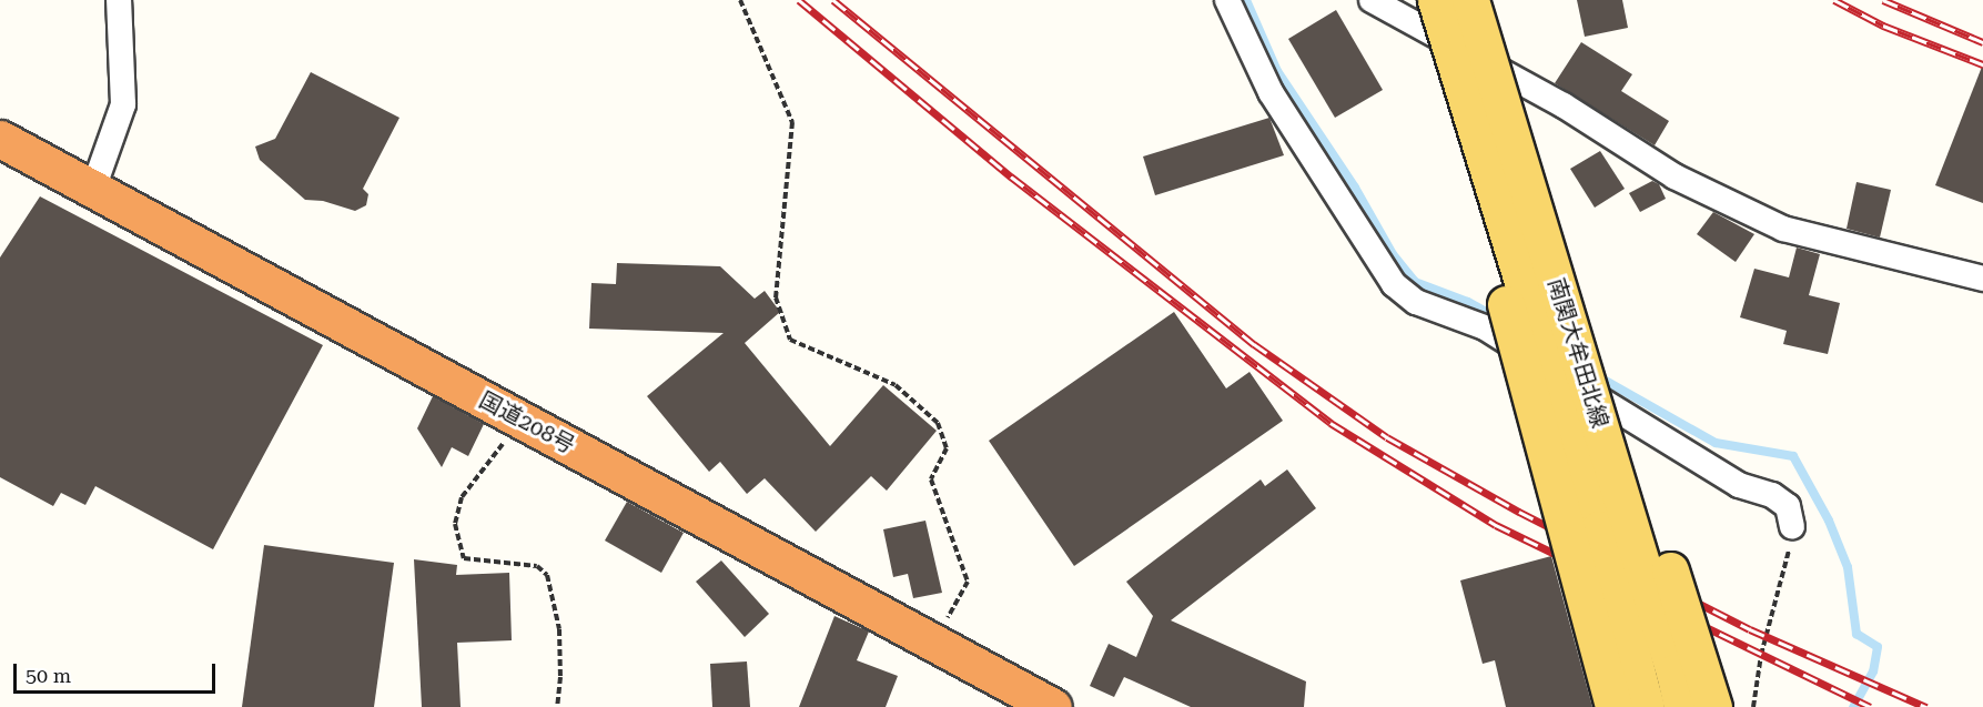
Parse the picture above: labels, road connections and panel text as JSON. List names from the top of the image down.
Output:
{
  "streets": {
    "highway": ["国道208号"],
    "main road": ["南関大牟田北線"]
  },
  "scale_bar": "50 m"
}
